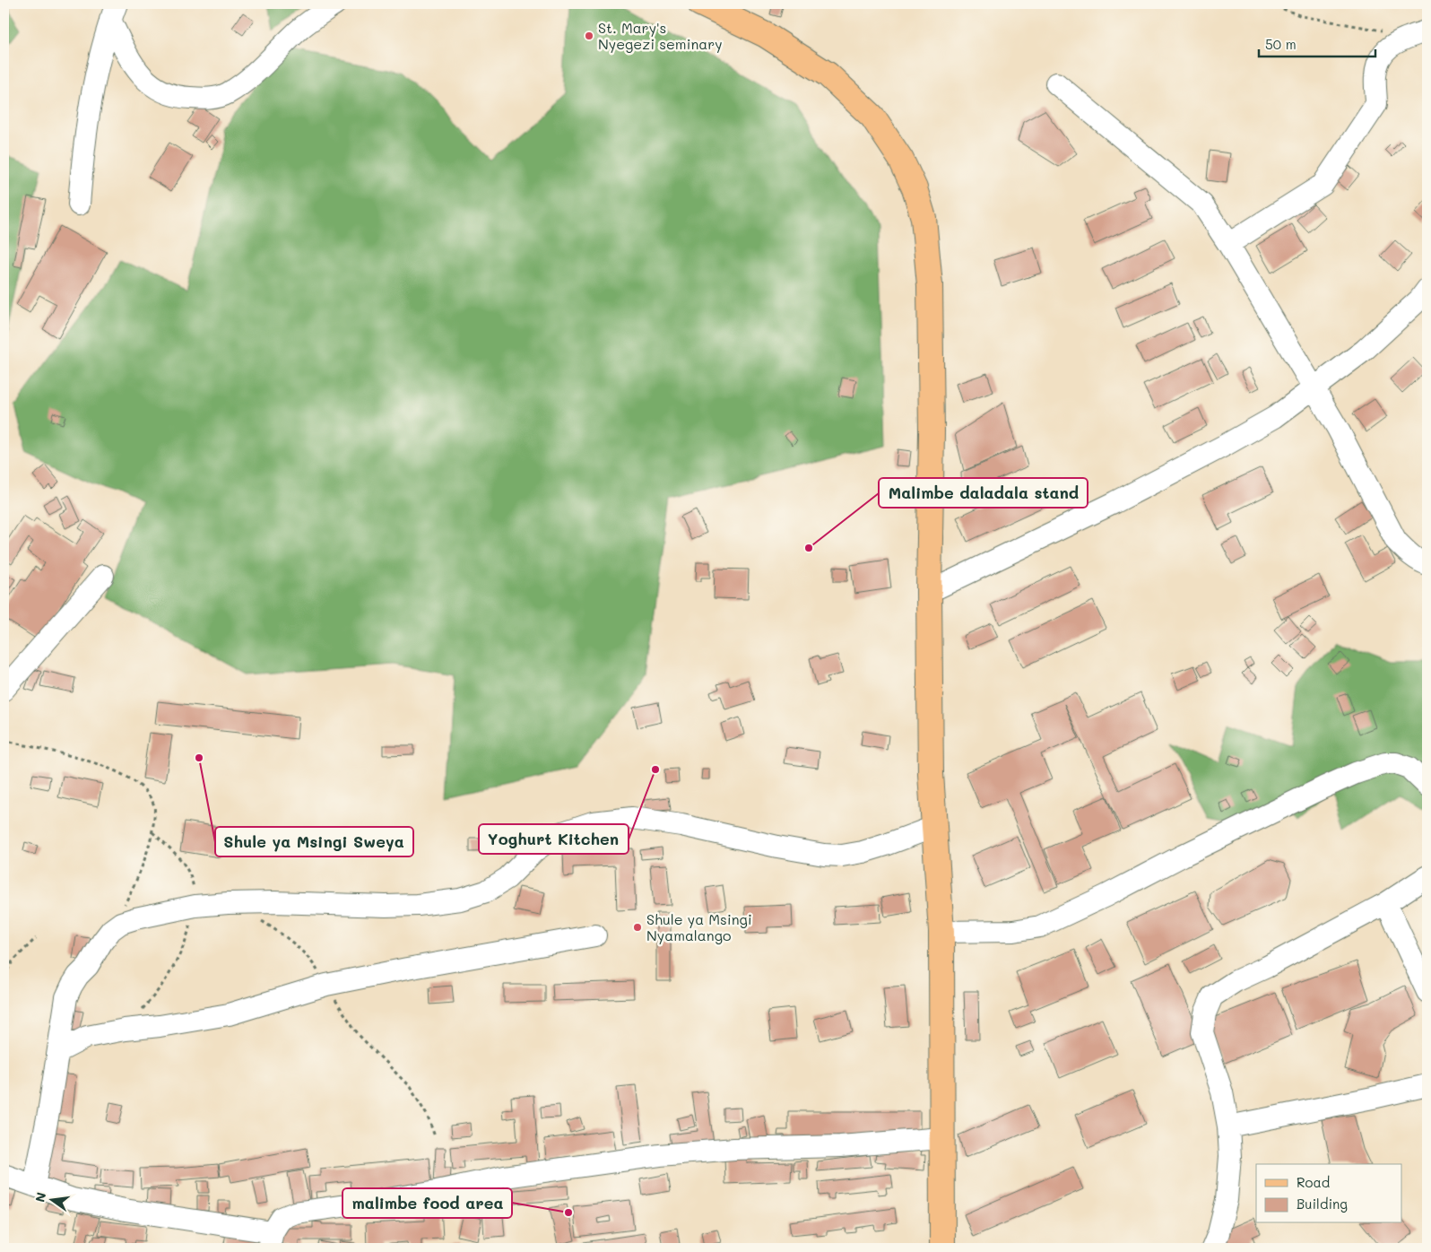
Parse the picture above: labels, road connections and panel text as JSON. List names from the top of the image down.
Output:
{
  "places": [
    "St. Mary's Nyegezi seminary",
    "Malimbe daladala stand",
    "Shule ya Msingi Sweya",
    "Yoghurt Kitchen",
    "Shule ya Msingi Nyamalango",
    "malimbe food area"
  ],
  "legend": ["Road", "Building"],
  "scale_bar": "50 m",
  "north": "left"
}
